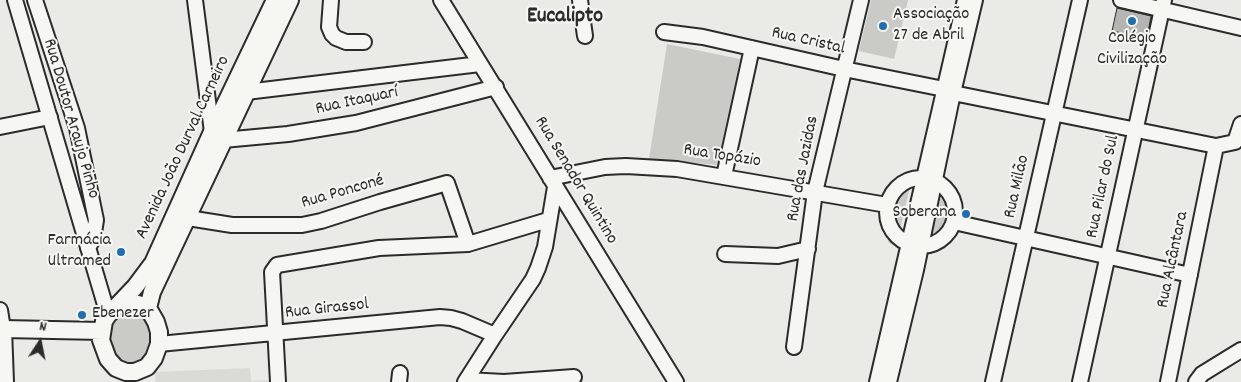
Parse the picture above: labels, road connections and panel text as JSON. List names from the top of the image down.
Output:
{
  "streets": {
    "main road": ["Avenida João Durval Carneiro"],
    "street": [
      "Rua Cristal",
      "Rua Itaquarí",
      "Rua Doutor Araujo Pinho",
      "Rua Topázio",
      "Rua das Jazidas",
      "Rua Senador Quintino",
      "Rua Milão",
      "Rua Pilar do Sul",
      "Rua Ponconé",
      "Rua Alcântara",
      "Rua Girassol"
    ]
  },
  "crossings": [
    ["Rua Cristal", "Rua das Jazidas"],
    ["Rua Cristal", "Rua Milão"],
    ["Rua Cristal", "Rua Pilar do Sul"],
    ["Rua Cristal", "Rua Alcântara"],
    ["Rua Itaquarí", "Avenida João Durval Carneiro"],
    ["Rua Itaquarí", "Rua Senador Quintino"],
    ["Rua Doutor Araujo Pinho", "Avenida João Durval Carneiro"],
    ["Rua Doutor Araujo Pinho", "Rua Girassol"],
    ["Avenida João Durval Carneiro", "Rua Ponconé"],
    ["Avenida João Durval Carneiro", "Rua Girassol"],
    ["Rua Topázio", "Rua das Jazidas"],
    ["Rua Topázio", "Rua Senador Quintino"]
  ],
  "districts": ["Eucalipto"],
  "places": [
    "Colégio Civilização",
    "Associação 27 de Abril",
    "Soberana",
    "Farmácia Ultramed",
    "Ebenezer"
  ],
  "north": "top"
}
